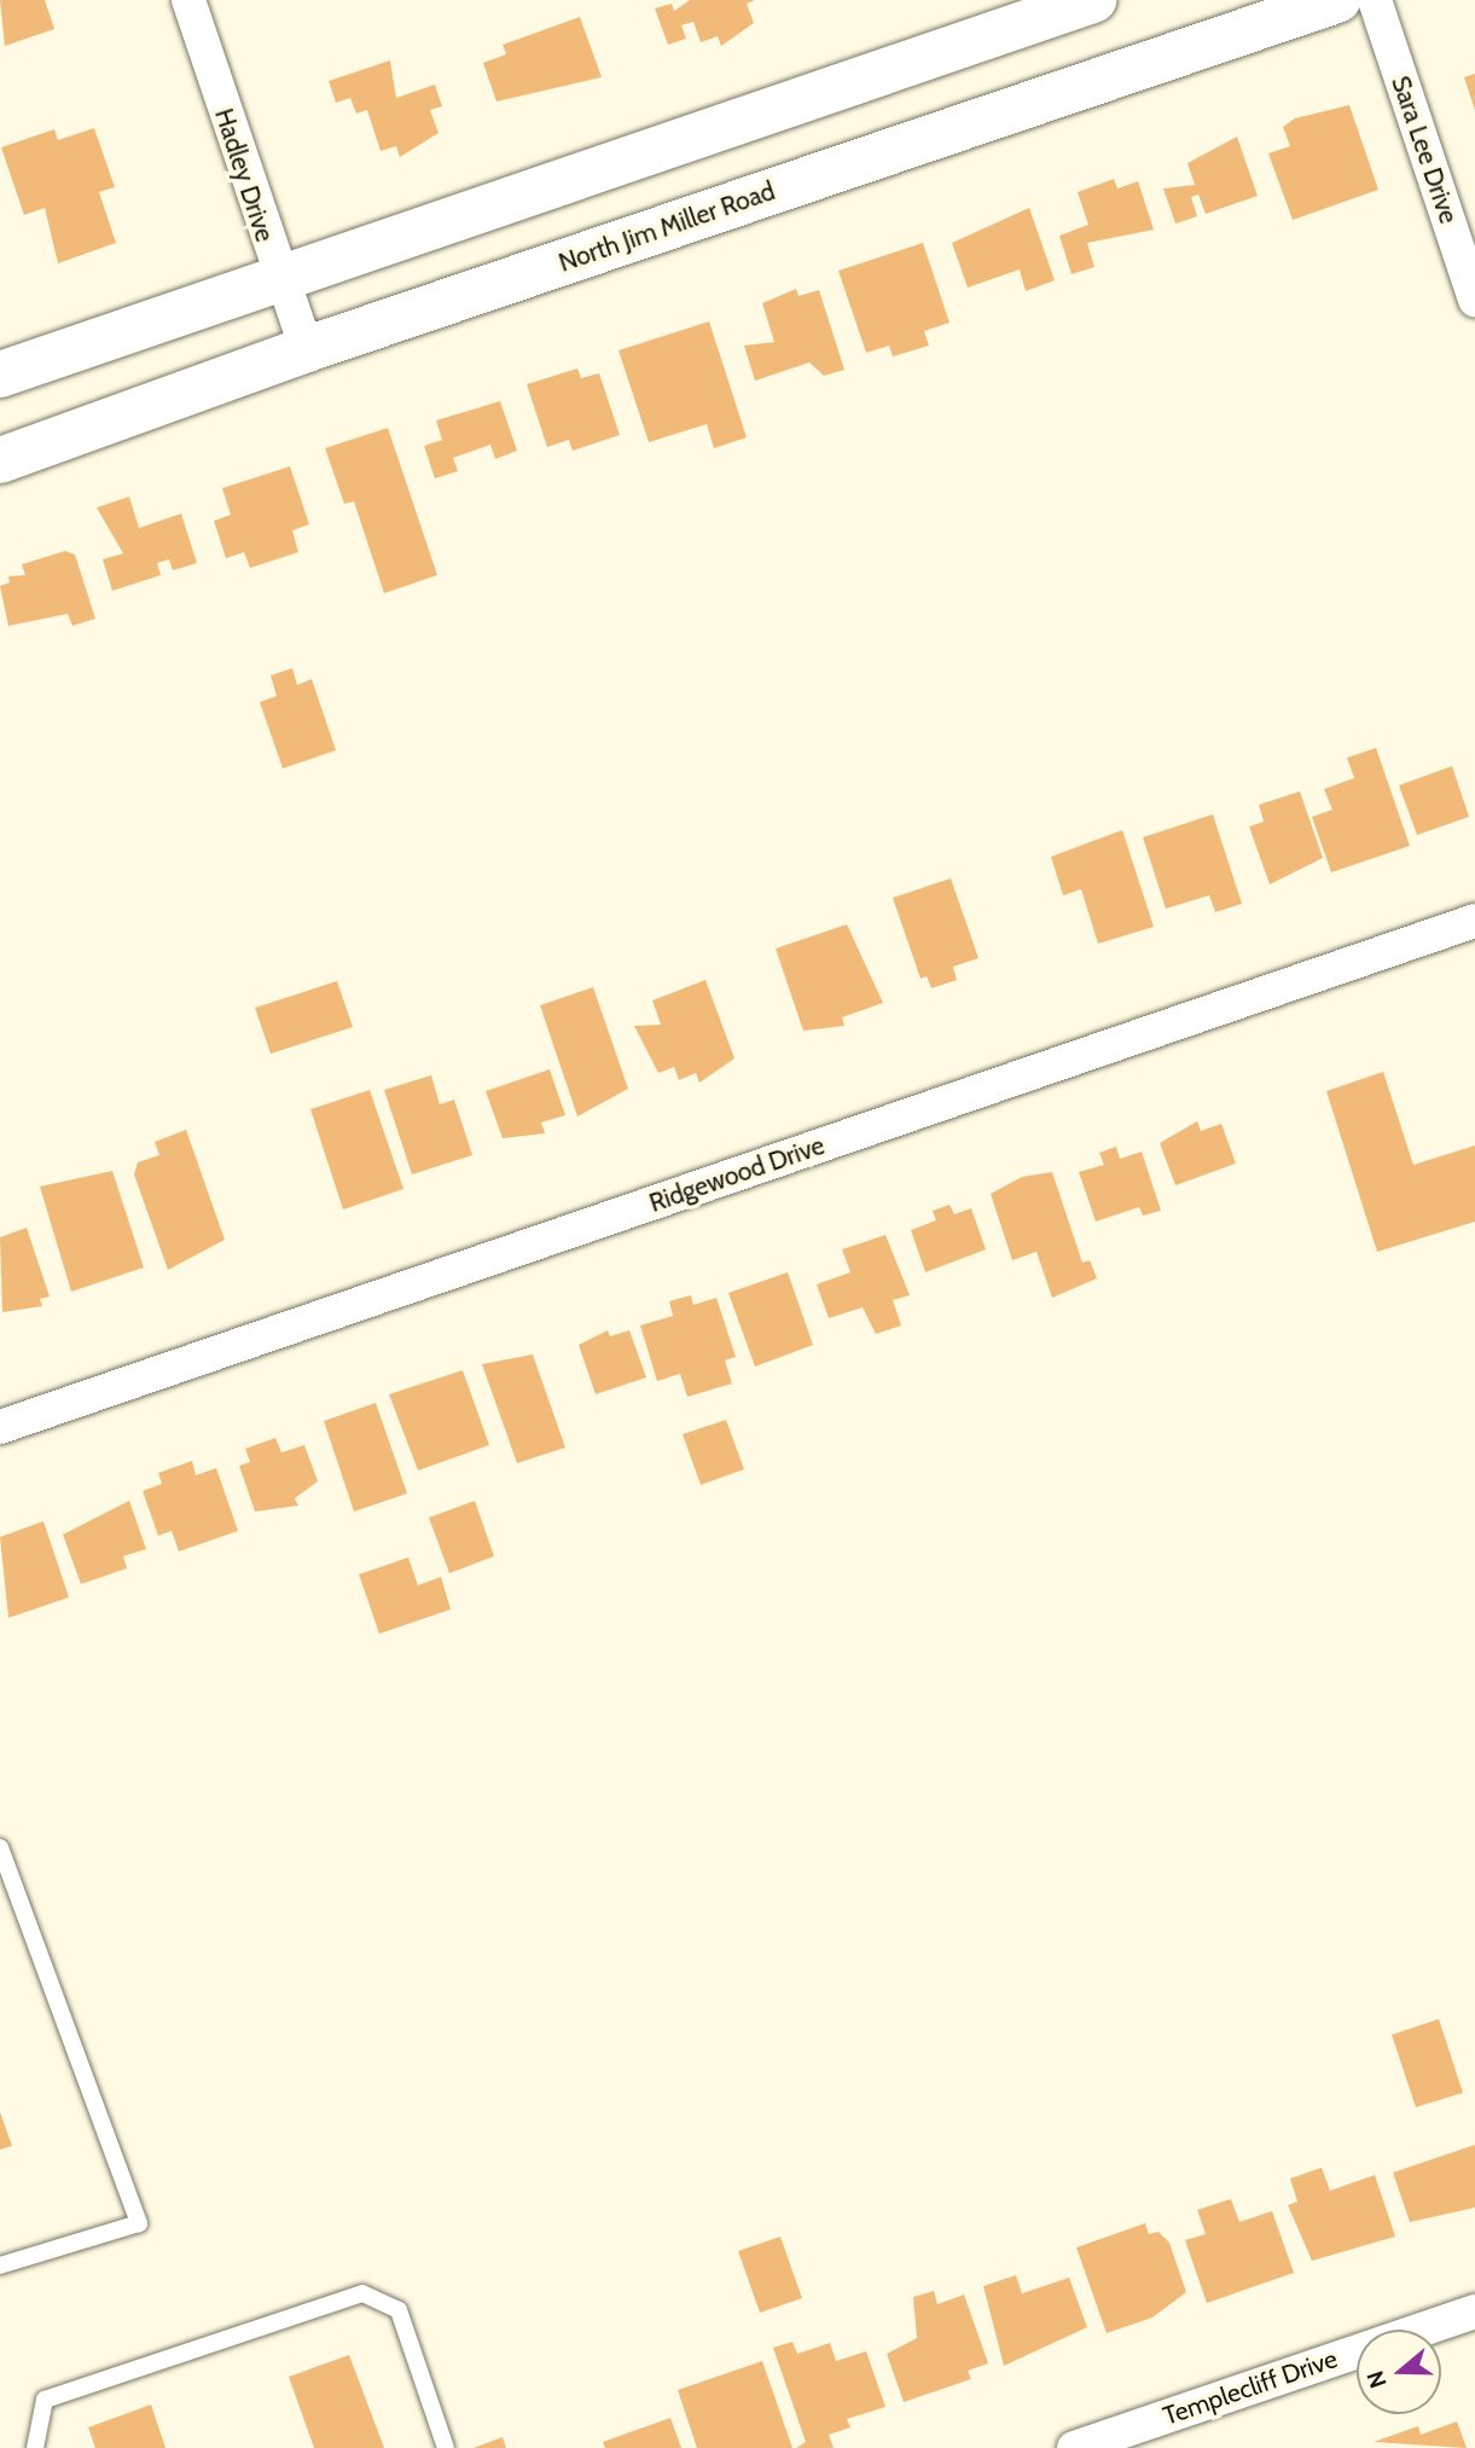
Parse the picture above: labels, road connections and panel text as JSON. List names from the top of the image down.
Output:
{
  "streets": {
    "main road": ["North Jim Miller Road"],
    "street": [
      "Sara Lee Drive",
      "Hadley Drive",
      "Ridgewood Drive",
      "Templecliff Drive"
    ]
  },
  "crossings": [
    ["Hadley Drive", "North Jim Miller Road"]
  ],
  "north": "left"
}
